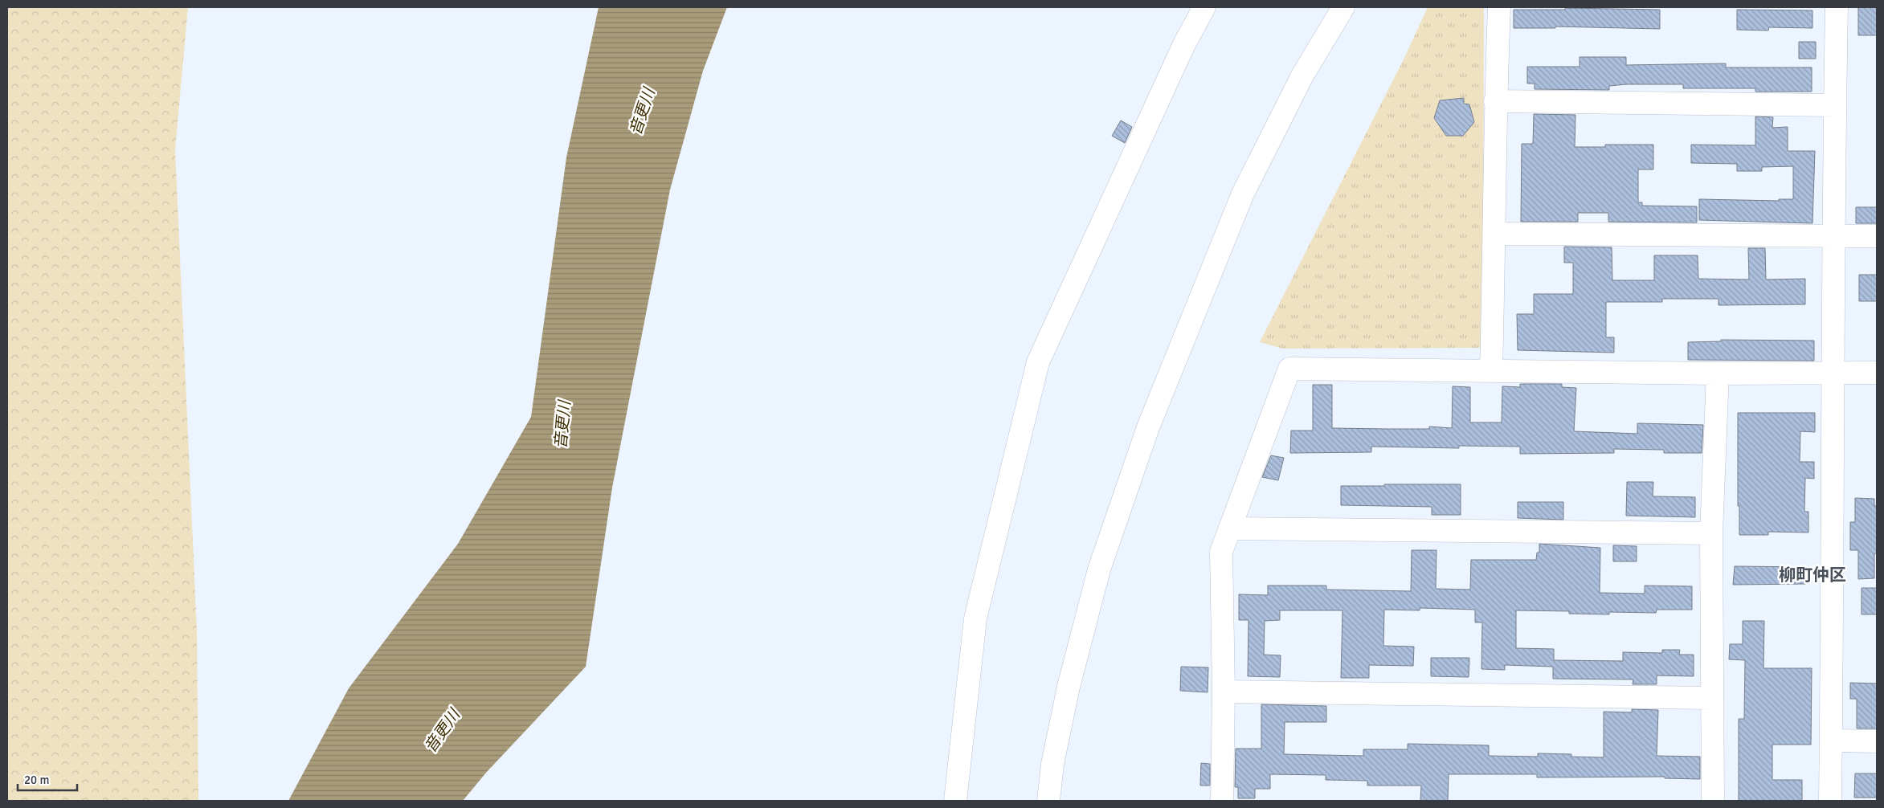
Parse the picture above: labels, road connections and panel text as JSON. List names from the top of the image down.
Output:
{
  "districts": ["柳町仲区"],
  "water": ["音更川"],
  "scale_bar": "20 m"
}
